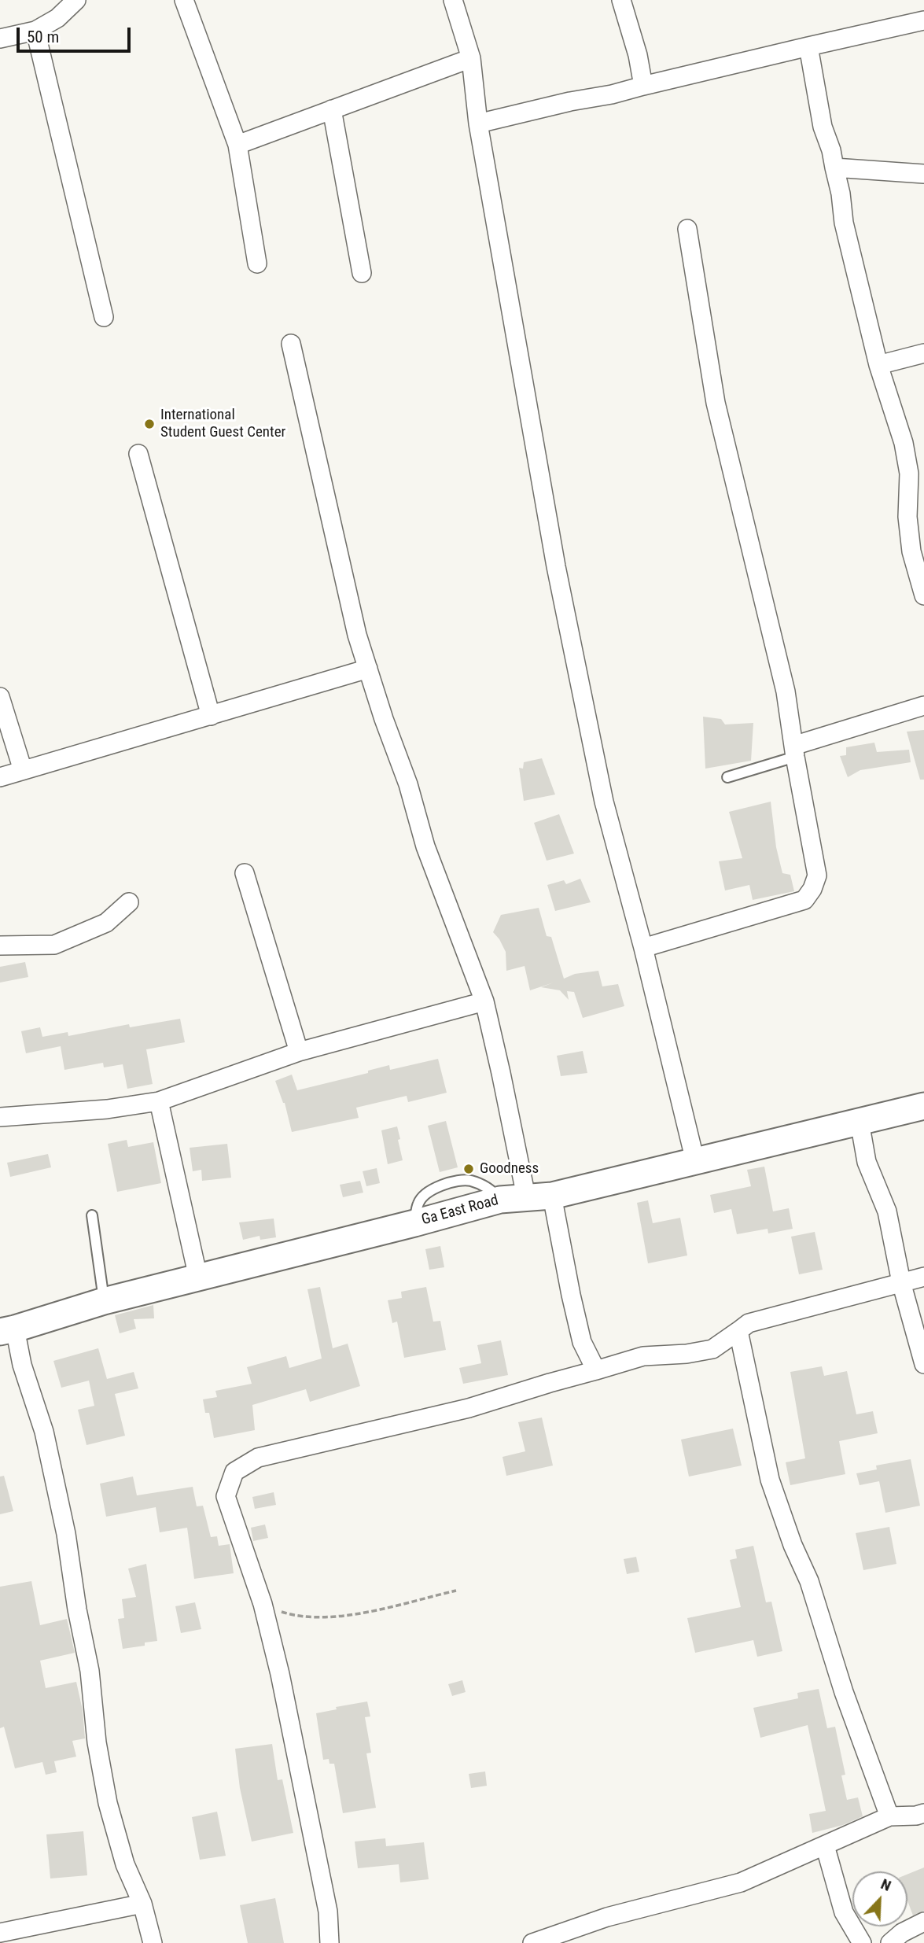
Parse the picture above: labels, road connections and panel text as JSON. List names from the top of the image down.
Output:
{
  "streets": {
    "street": ["Ga East Road"]
  },
  "places": ["International Student Guest Center", "Goodness"],
  "scale_bar": "50 m",
  "north": "top right"
}
